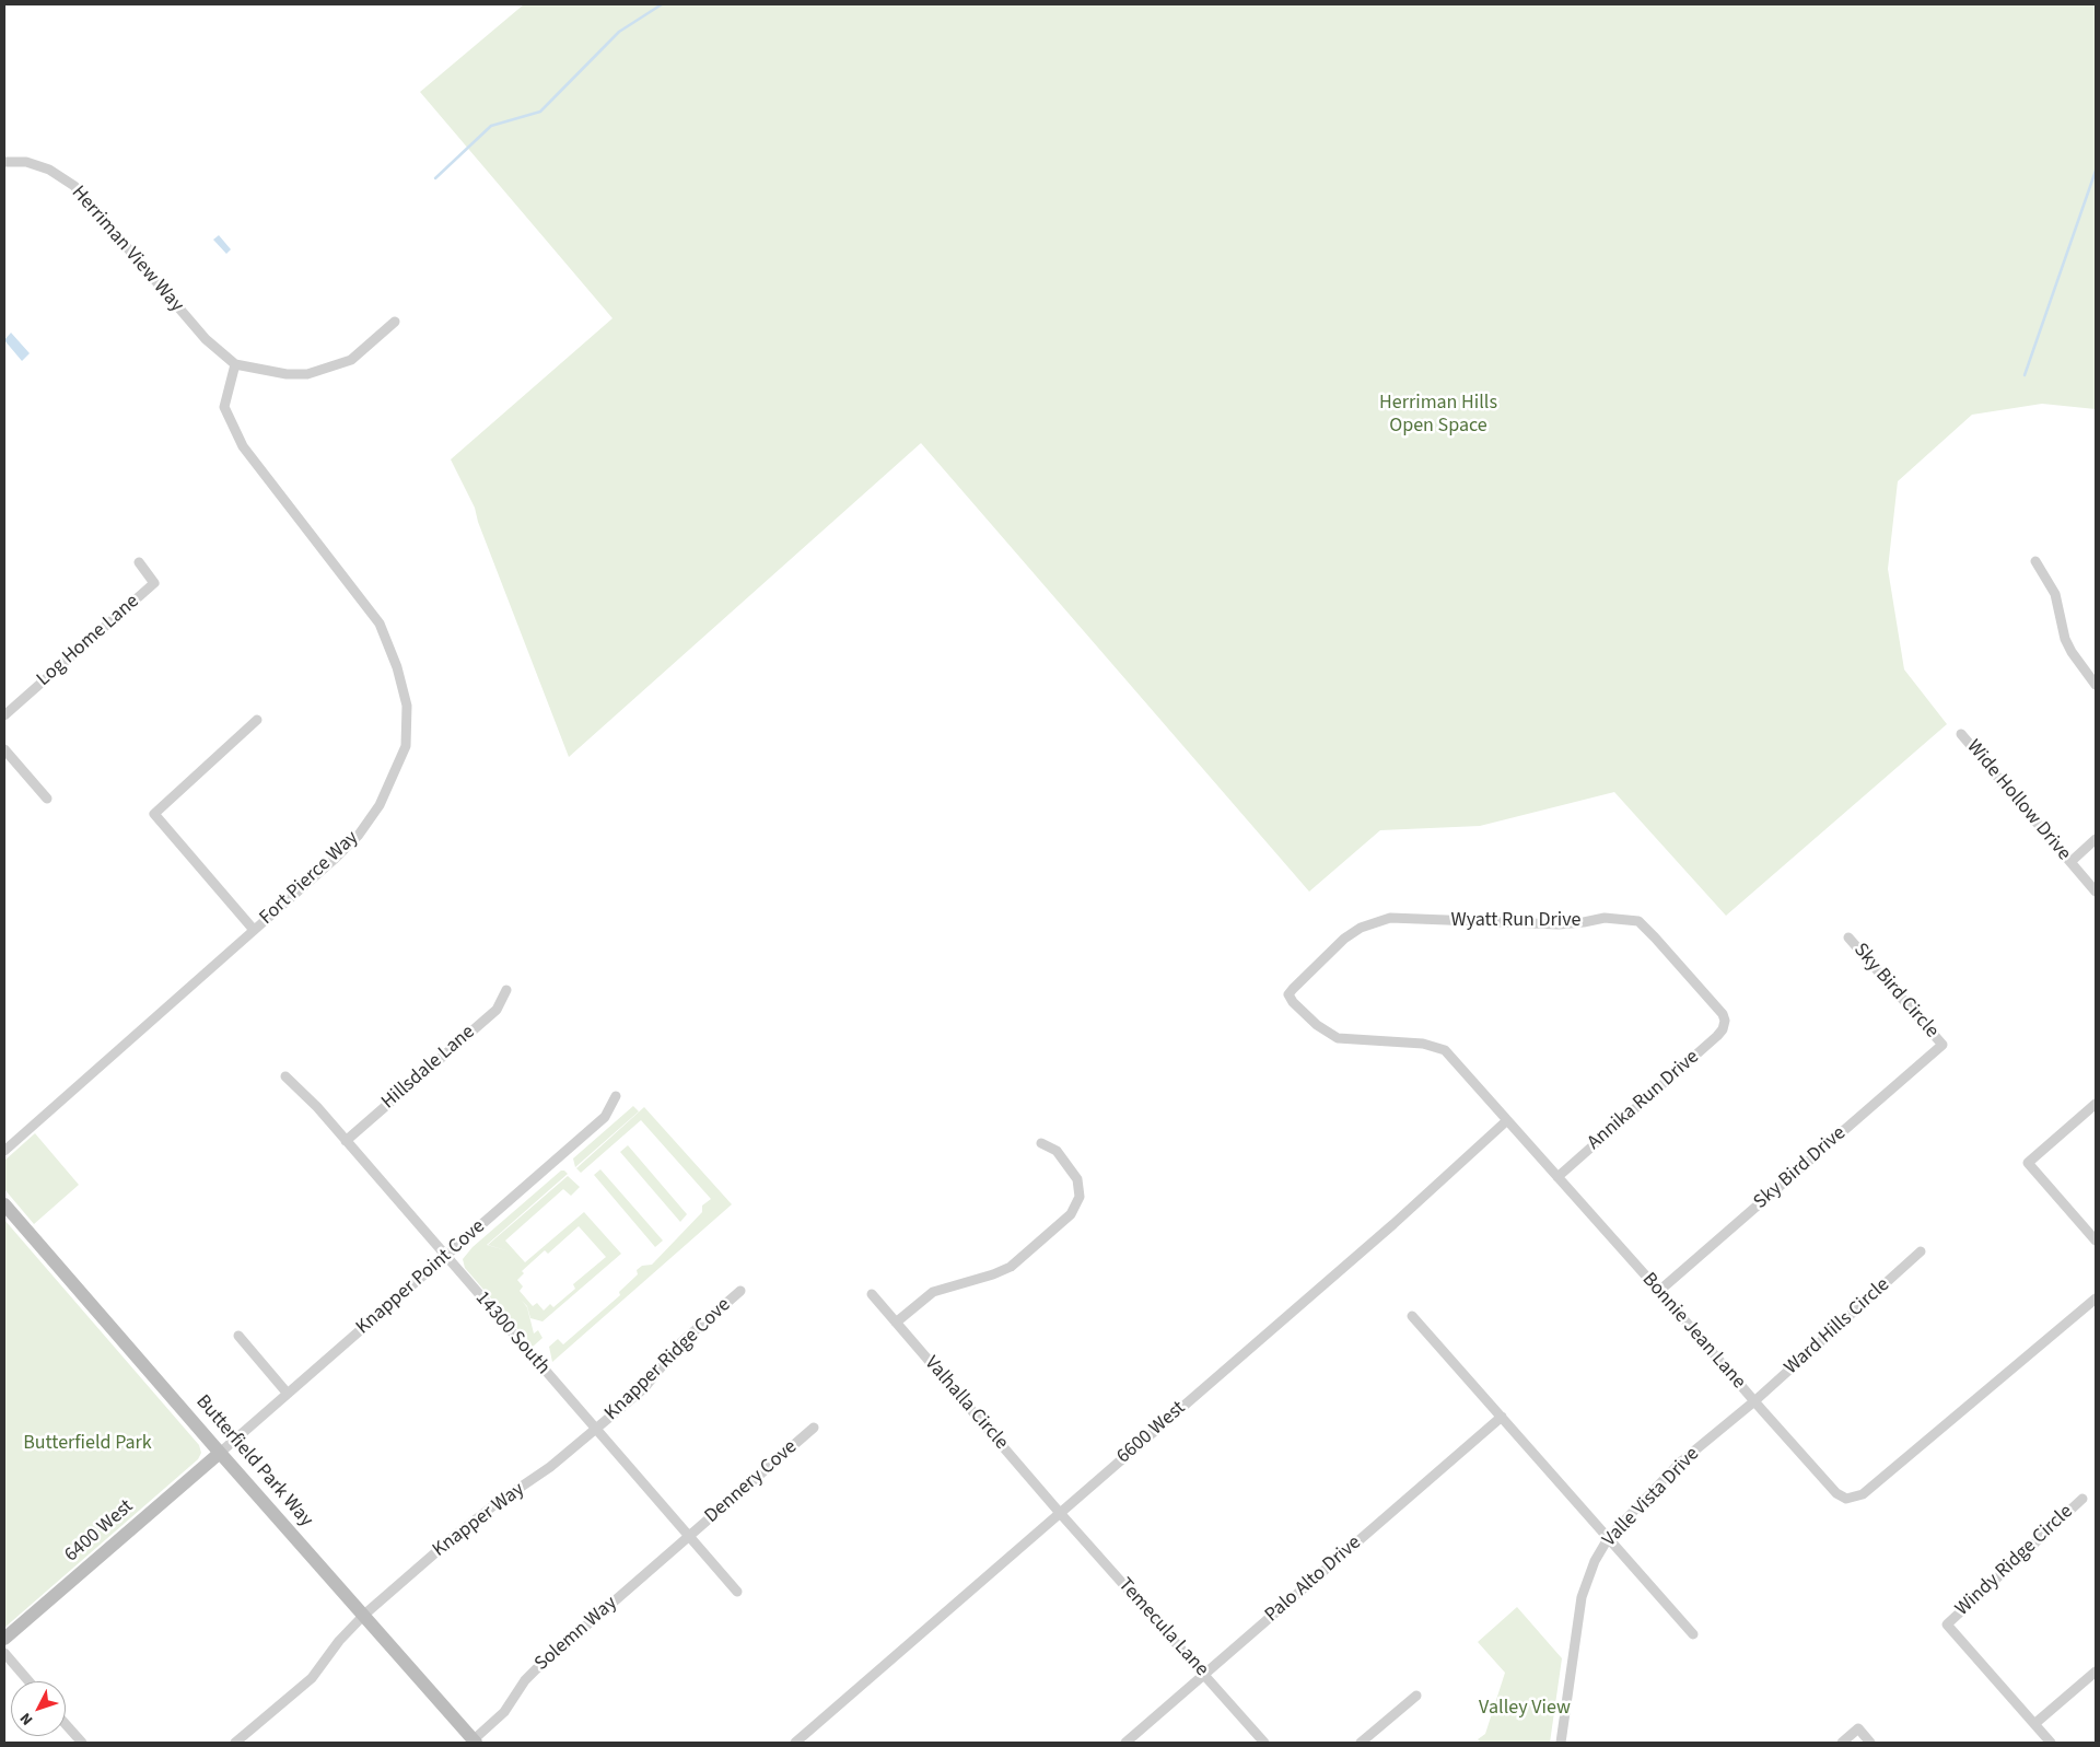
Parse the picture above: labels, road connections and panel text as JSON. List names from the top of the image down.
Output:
{
  "streets": {
    "street": [
      "Herriman View Way",
      "Log Home Lane",
      "Wide Hollow Drive",
      "Fort Pierce Way",
      "Wyatt Run Drive",
      "Sky Bird Circle",
      "Hillsdale Lane",
      "Annika Run Drive",
      "Sky Bird Drive",
      "Knapper Point Cove",
      "Ward Hills Circle",
      "Bonnie Jean Lane",
      "14300 South",
      "Knapper Ridge Cove",
      "Valhalla Circle",
      "6600 West",
      "Butterfield Park Way",
      "Dennery Cove",
      "Valle Vista Drive",
      "Knapper Way",
      "6400 West",
      "Windy Ridge Circle",
      "Palo Alto Drive",
      "Temecula Lane",
      "Solemn Way"
    ]
  },
  "crossings": [
    ["Herriman View Way", "Fort Pierce Way"],
    ["Wyatt Run Drive", "Annika Run Drive"],
    ["Wyatt Run Drive", "Bonnie Jean Lane"],
    ["Sky Bird Circle", "Sky Bird Drive"],
    ["Hillsdale Lane", "14300 South"],
    ["Annika Run Drive", "Bonnie Jean Lane"],
    ["Sky Bird Drive", "Bonnie Jean Lane"],
    ["Knapper Point Cove", "14300 South"],
    ["Knapper Point Cove", "Butterfield Park Way"],
    ["Knapper Point Cove", "6400 West"],
    ["Ward Hills Circle", "Bonnie Jean Lane"],
    ["Ward Hills Circle", "Valle Vista Drive"],
    ["Bonnie Jean Lane", "6600 West"],
    ["Bonnie Jean Lane", "Valle Vista Drive"],
    ["14300 South", "Knapper Ridge Cove"],
    ["14300 South", "Dennery Cove"],
    ["14300 South", "Knapper Way"],
    ["14300 South", "Solemn Way"],
    ["Knapper Ridge Cove", "Knapper Way"],
    ["Valhalla Circle", "6600 West"],
    ["Valhalla Circle", "Temecula Lane"],
    ["6600 West", "Temecula Lane"],
    ["Butterfield Park Way", "Knapper Way"],
    ["Butterfield Park Way", "6400 West"],
    ["Butterfield Park Way", "Solemn Way"],
    ["Dennery Cove", "Solemn Way"],
    ["Palo Alto Drive", "Temecula Lane"]
  ],
  "parks": ["Herriman Hills Open Space", "Butterfield Park", "Valley View"],
  "north": "bottom left"
}
